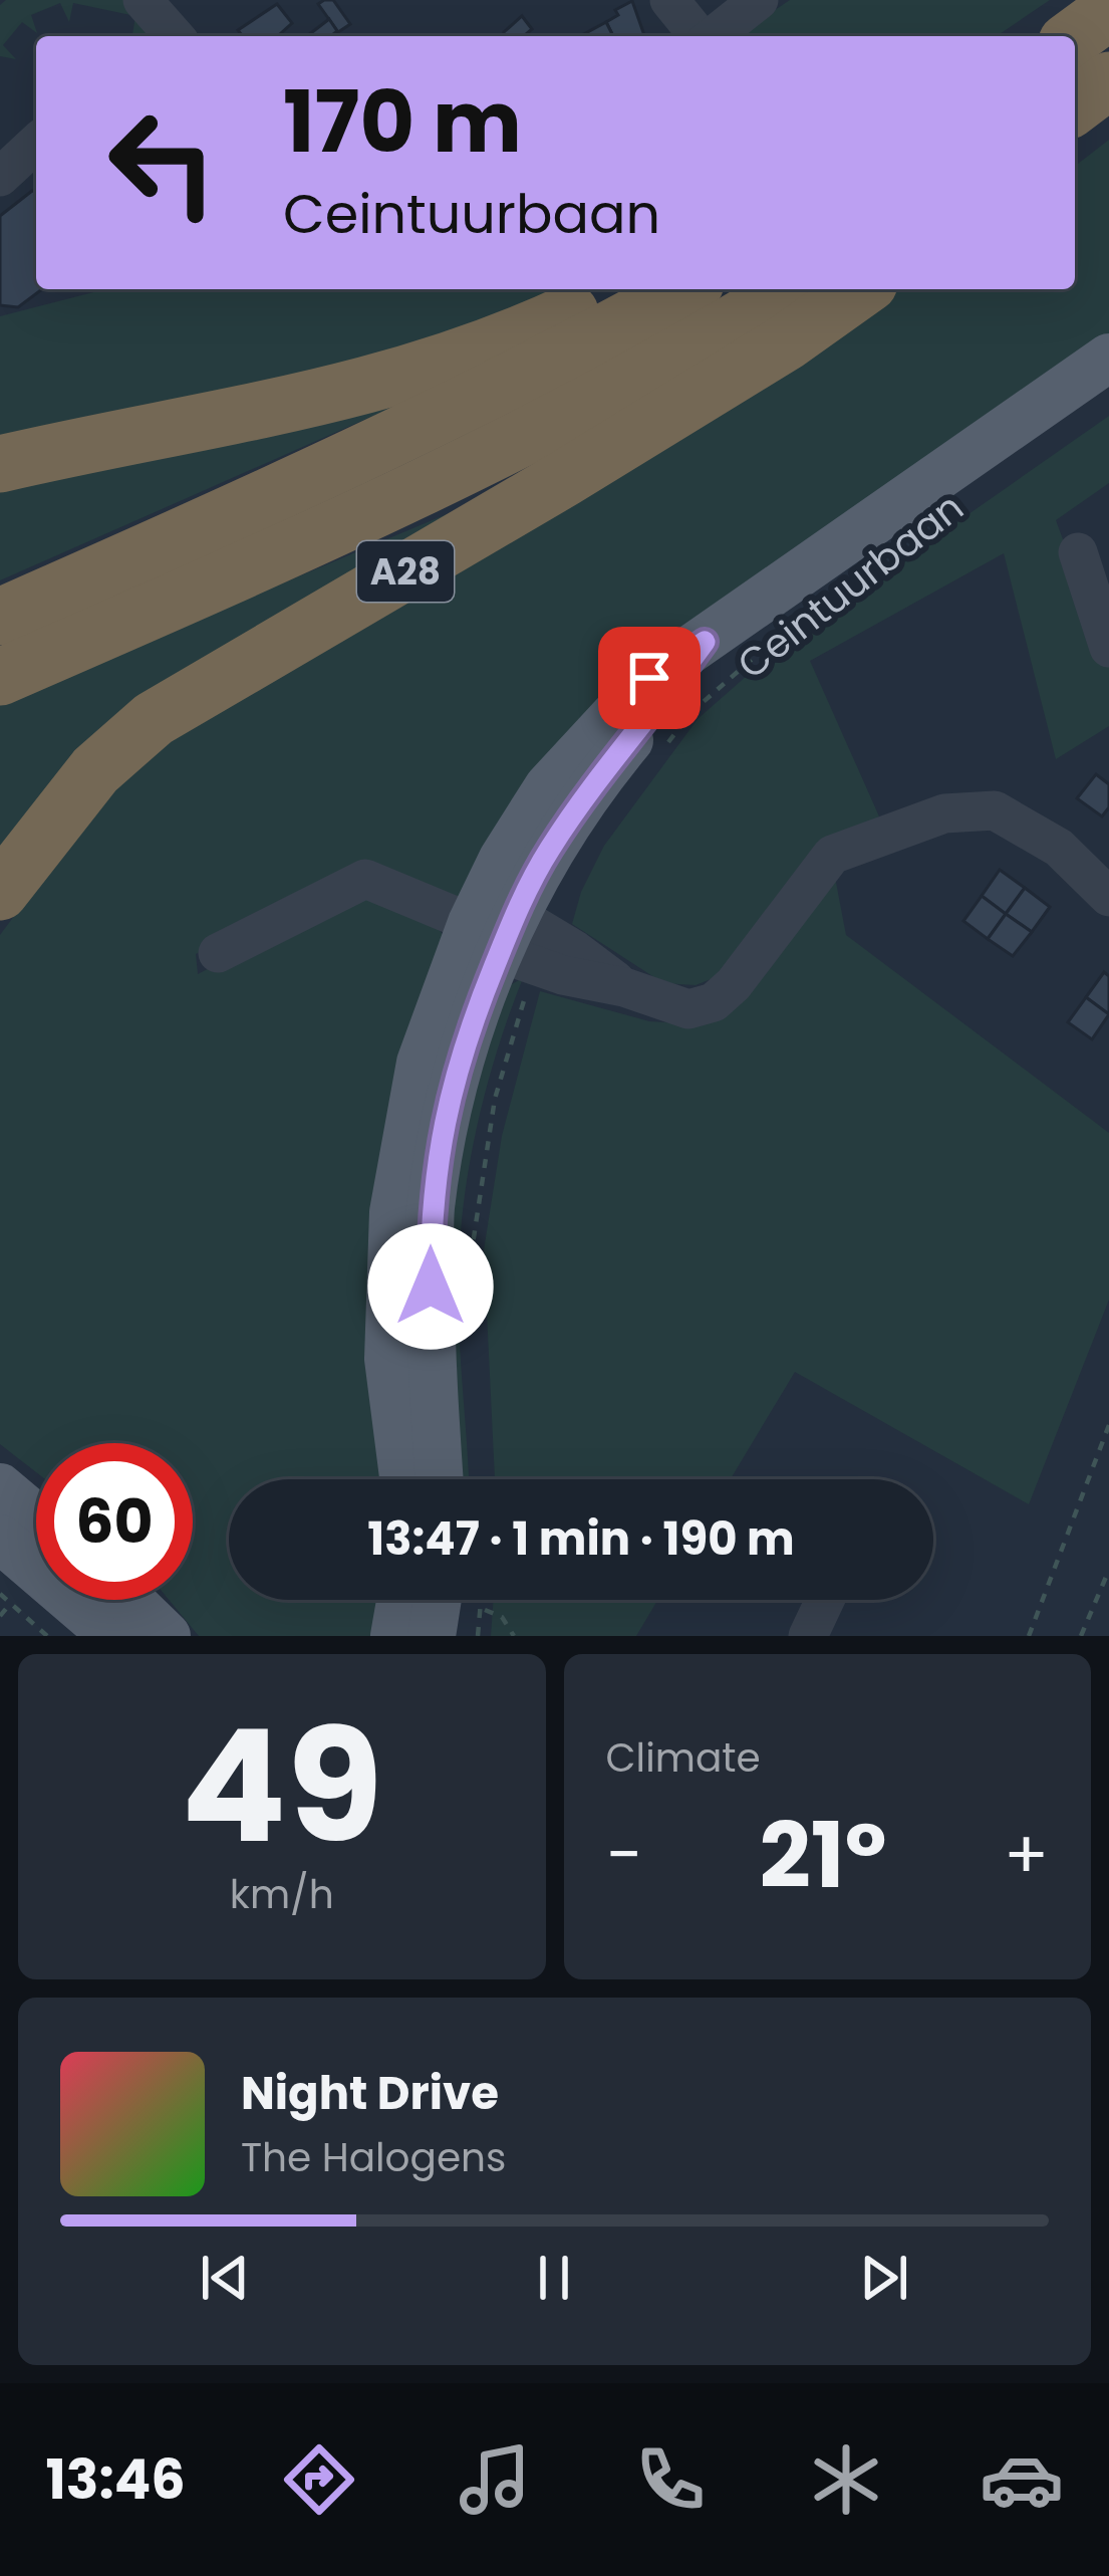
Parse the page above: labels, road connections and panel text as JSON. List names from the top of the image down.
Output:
{
  "streets": {
    "highway": ["A28"],
    "main road": ["Ceintuurbaan"]
  },
  "page": {
    "turn": ["170 m", "Ceintuurbaan"],
    "limit": "60",
    "trip": "13:47 · 1 min · 190 m",
    "tile": [
      ["49", "km/h"],
      "Climate"
    ],
    "heat": ["−", "21°", "+"],
    "song": ["Night Drive", "The Halogens"],
    "tabs": "13:46"
  }
}
